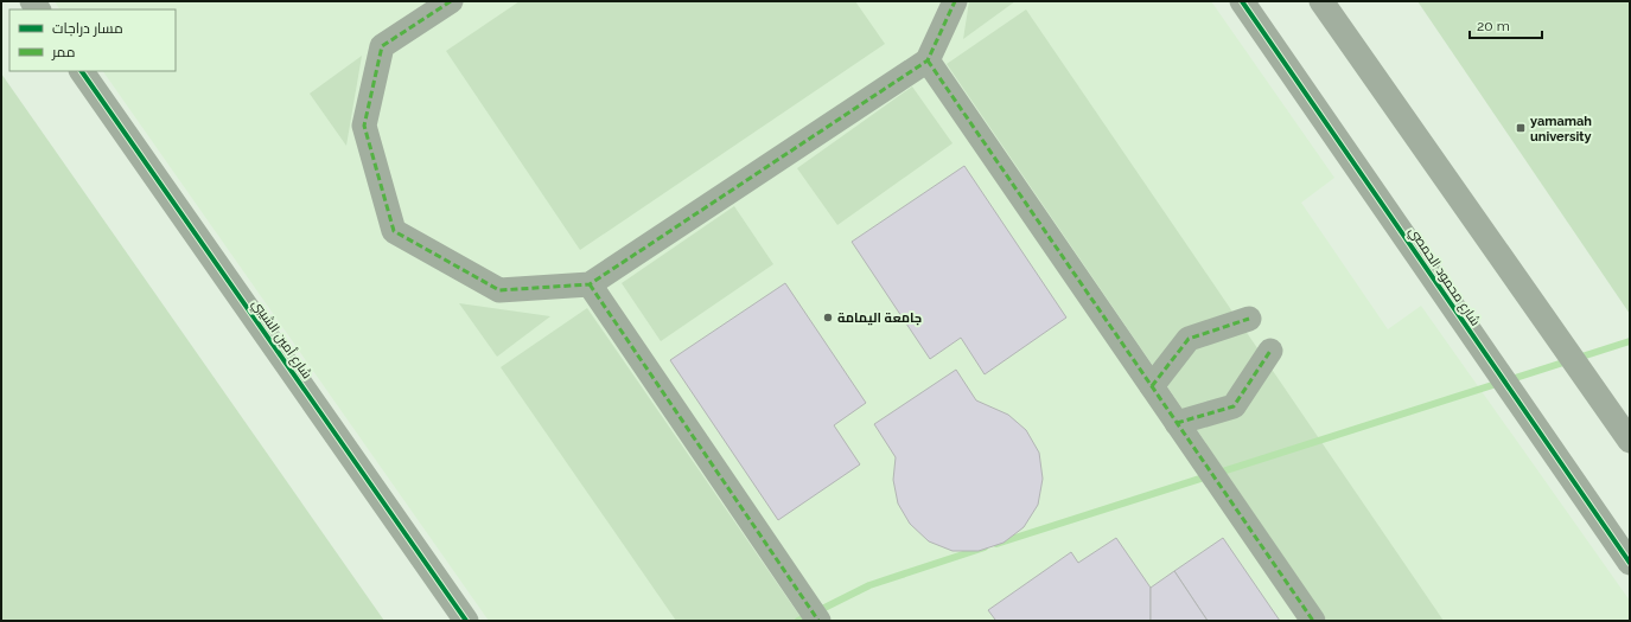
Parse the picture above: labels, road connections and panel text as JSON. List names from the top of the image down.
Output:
{
  "streets": {
    "street": ["شارع محمود الحمصي", "شارع أمين الشيبي"]
  },
  "places": {
    "transit": ["yamamah university"],
    "other": ["جامعة اليمامة"]
  },
  "legend": ["مسار دراجات", "ممر"],
  "scale_bar": "20 m"
}
